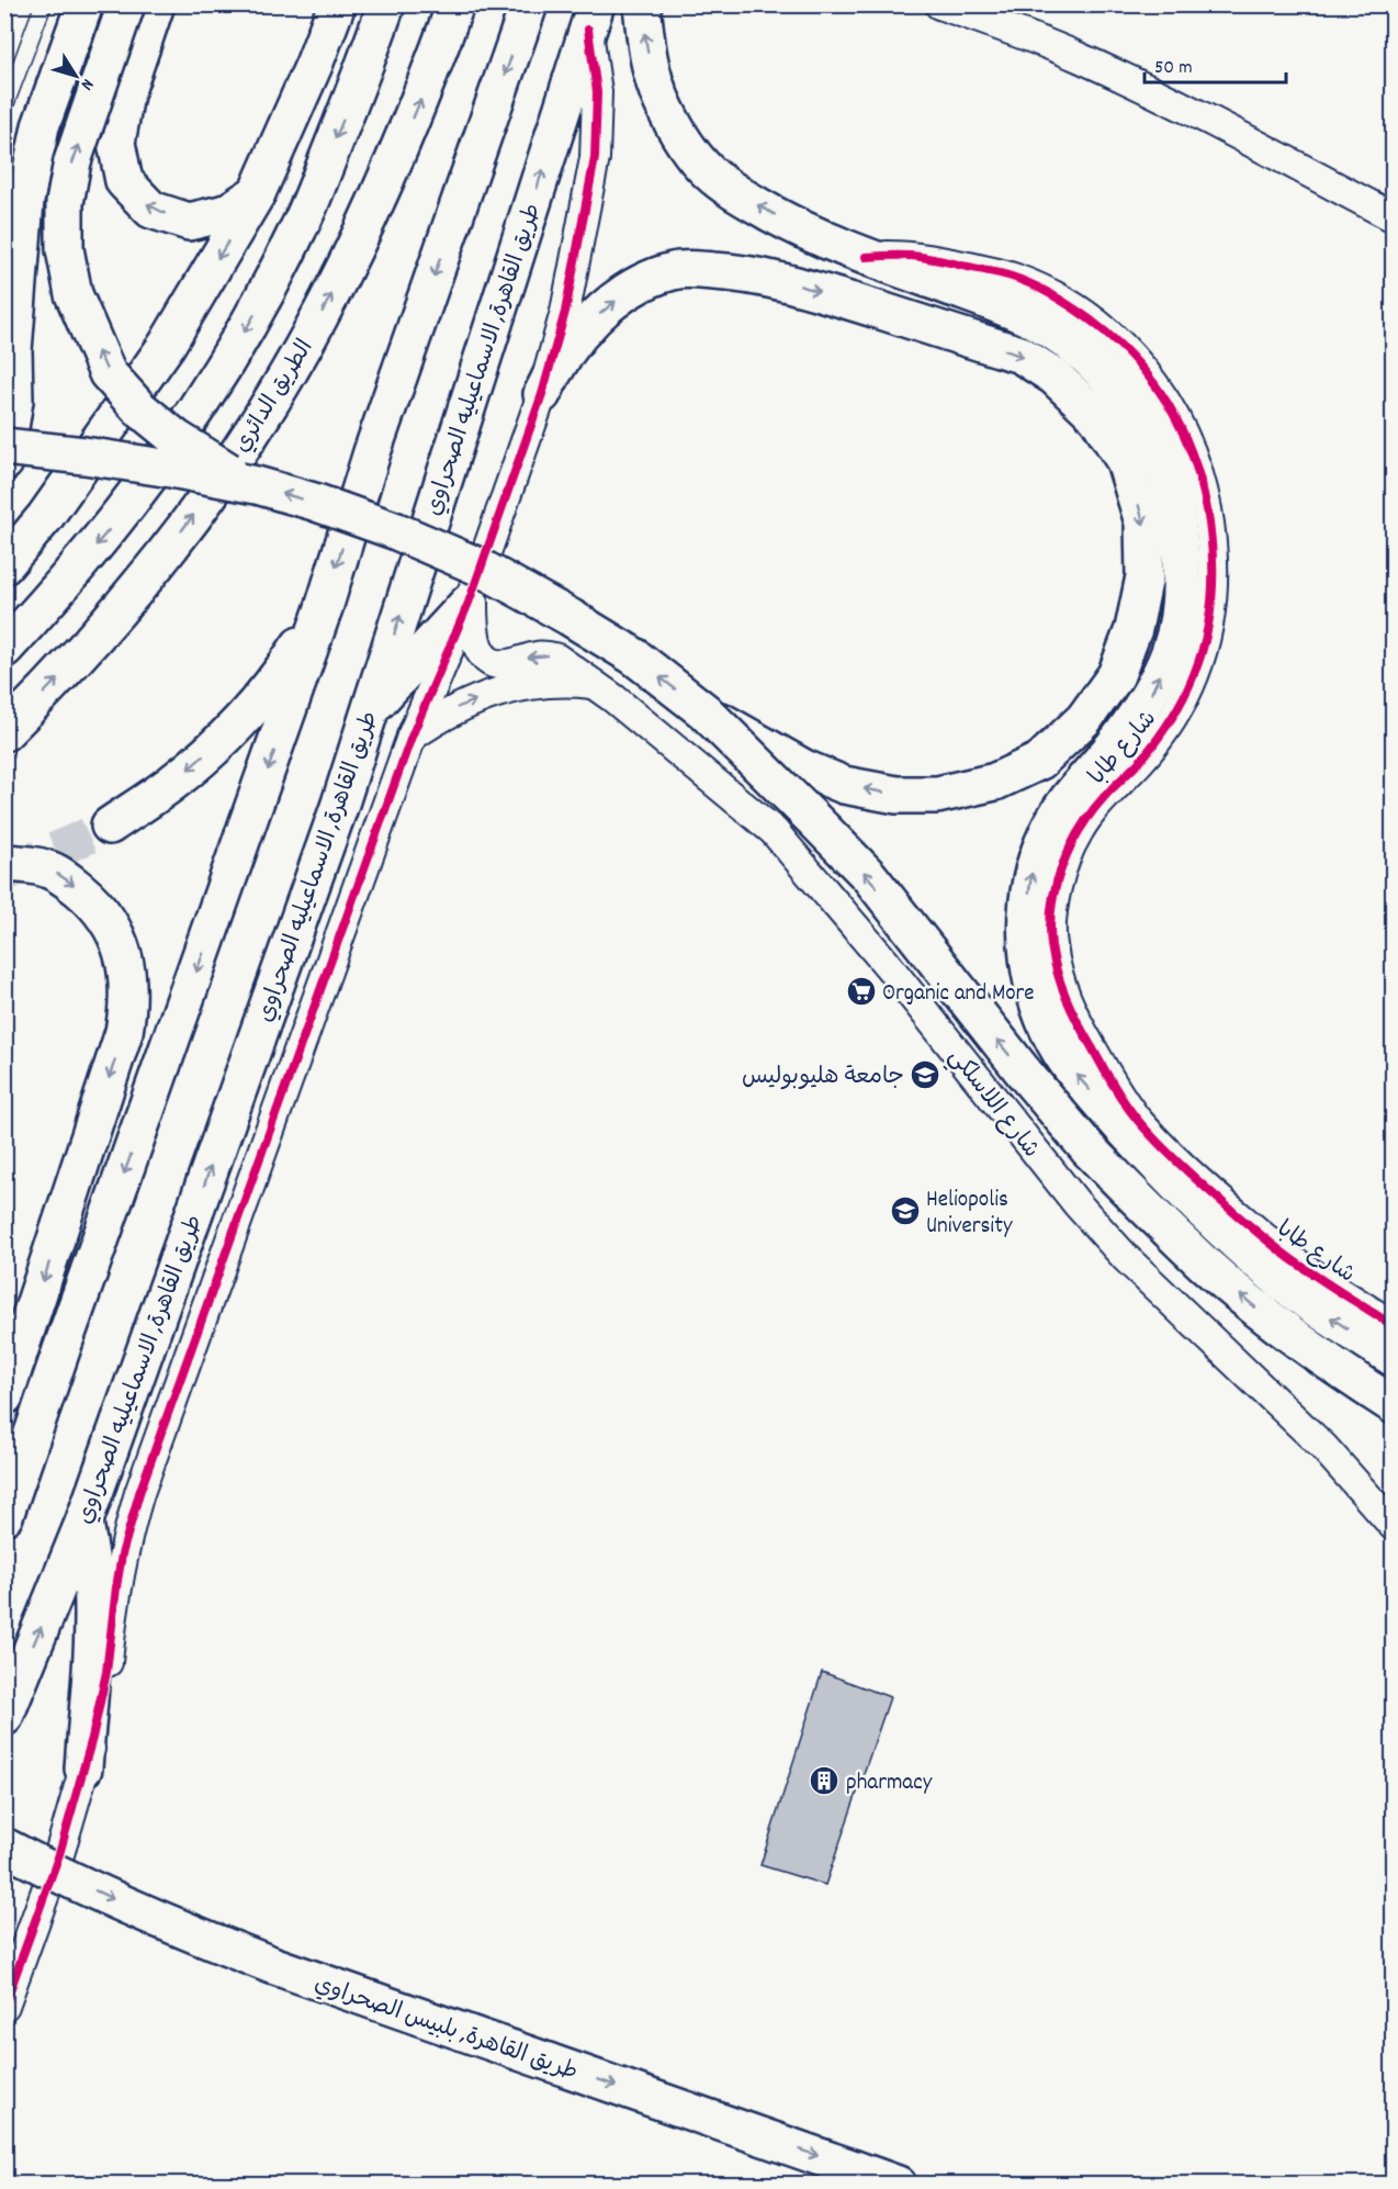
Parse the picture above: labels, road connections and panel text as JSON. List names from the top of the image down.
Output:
{
  "streets": {
    "highway": ["طريق القاهرة, الاسماعيليه الصحراوي", "الطريق الدائري", "طريق القاهرة, بلبيس الصحراوي"],
    "street": ["شارع طابا", "شارع اللاسلكي"]
  },
  "one_way": ["طريق القاهرة, بلبيس الصحراوي"],
  "places": {
    "supermarket": ["Organic and More"],
    "school or university": ["جامعة هليوبوليس", "Heliopolis University"],
    "building": ["pharmacy"]
  },
  "scale_bar": "50 m",
  "north": "bottom right"
}
